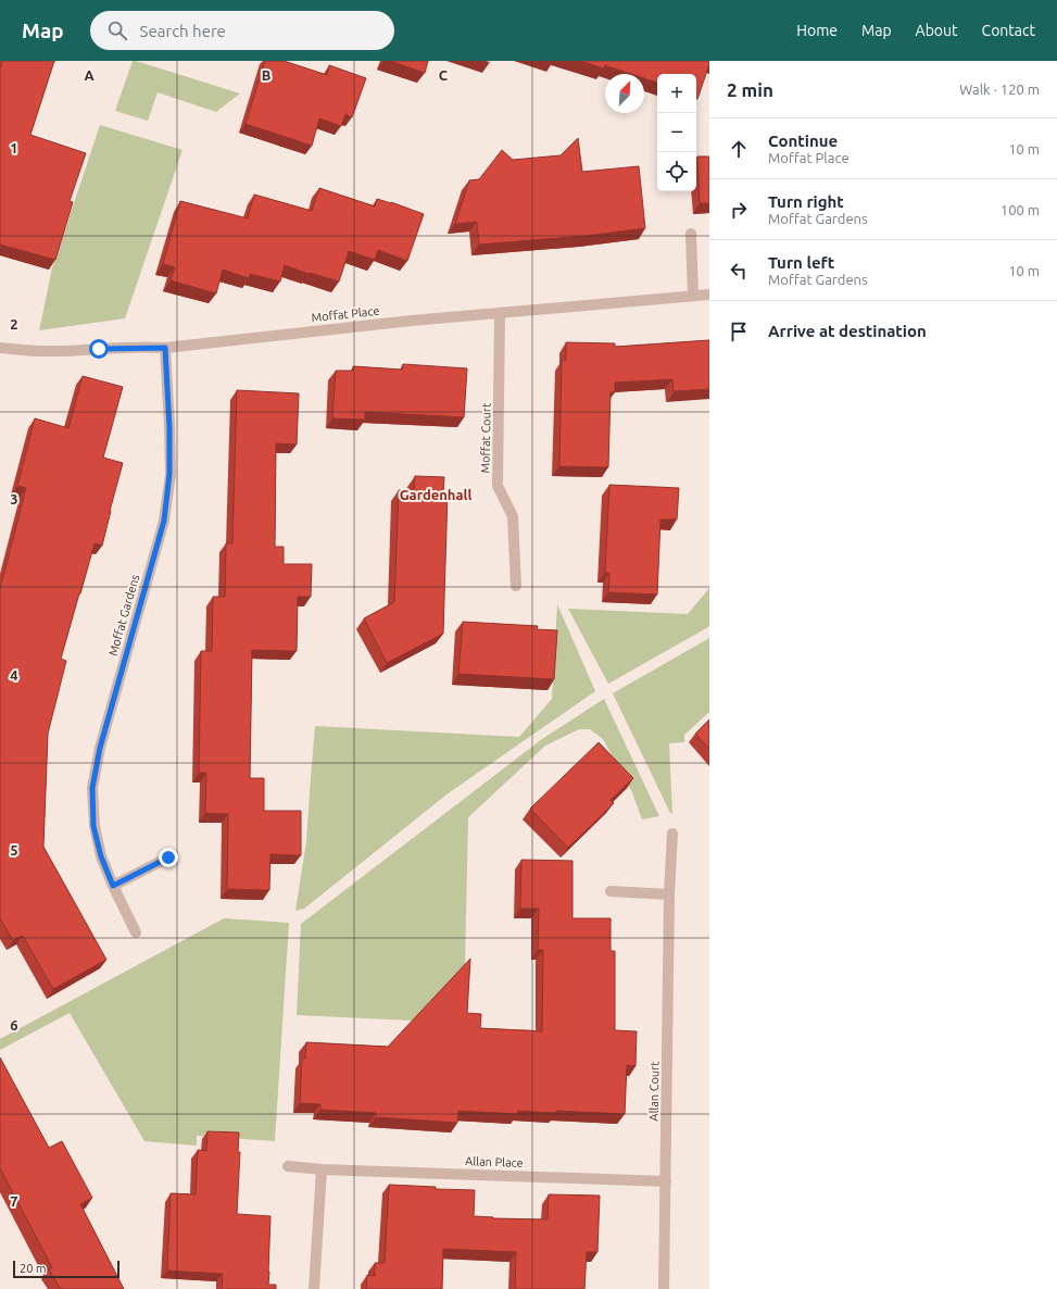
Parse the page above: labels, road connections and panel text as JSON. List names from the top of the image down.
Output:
{
  "streets": {
    "street": [
      "Moffat Place",
      "Moffat Court",
      "Moffat Gardens",
      "Allan Court",
      "Allan Place"
    ]
  },
  "crossings": [
    ["Moffat Place", "Moffat Court"],
    ["Moffat Place", "Moffat Gardens"],
    ["Allan Court", "Allan Place"]
  ],
  "districts": ["Gardenhall"],
  "scale_bar": "20 m",
  "north": "top right",
  "page": {
    "header": "Map",
    "search": "Search here",
    "nav": [
      "Home",
      "Map",
      "About",
      "Contact"
    ],
    "heading": ["2 min", "Walk · 120 m"],
    "map_buttons": ["+", "−"],
    "list": [
      ["Continue", "Moffat Place", "10 m"],
      ["Turn right", "Moffat Gardens", "100 m"],
      ["Turn left", "Moffat Gardens", "10 m"],
      "Arrive at destination"
    ],
    "scale": "20 m"
  },
  "grid": {
    "columns": ["A", "B", "C"],
    "rows": [
      "1",
      "2",
      "3",
      "4",
      "5",
      "6",
      "7"
    ]
  }
}
